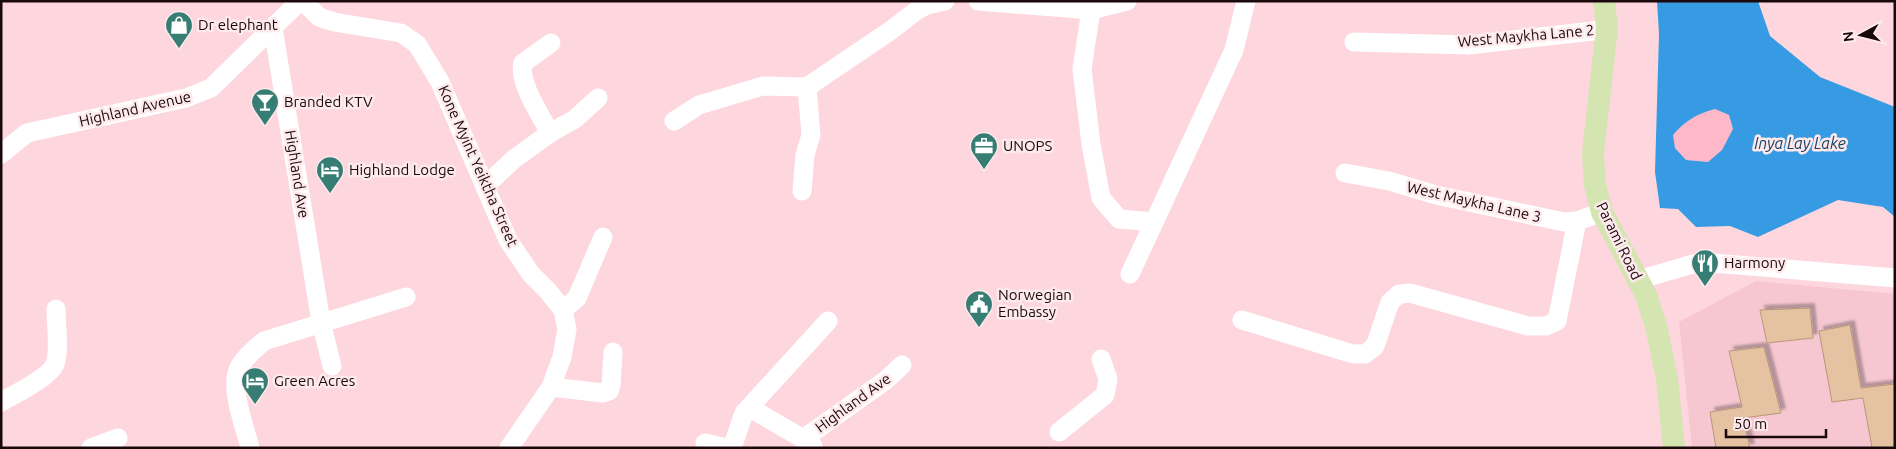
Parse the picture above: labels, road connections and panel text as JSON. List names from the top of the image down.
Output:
{
  "streets": {
    "main road": ["Parami Road"],
    "street": [
      "West Maykha Lane 2",
      "Highland Avenue",
      "Kone Myint Yeiktha Street",
      "Highland Ave",
      "West Maykha Lane 3"
    ]
  },
  "crossings": [
    ["West Maykha Lane 2", "Parami Road"],
    ["Highland Avenue", "Kone Myint Yeiktha Street"],
    ["Highland Avenue", "Highland Ave"],
    ["West Maykha Lane 3", "Parami Road"]
  ],
  "water": ["Inya Lay Lake"],
  "places": {
    "shop": ["Dr elephant"],
    "bar": ["Branded KTV"],
    "office": ["UNOPS"],
    "hotel": ["Highland Lodge", "Green Acres"],
    "restaurant": ["Harmony"],
    "public building": ["Norwegian Embassy"]
  },
  "scale_bar": "50 m",
  "north": "left"
}
